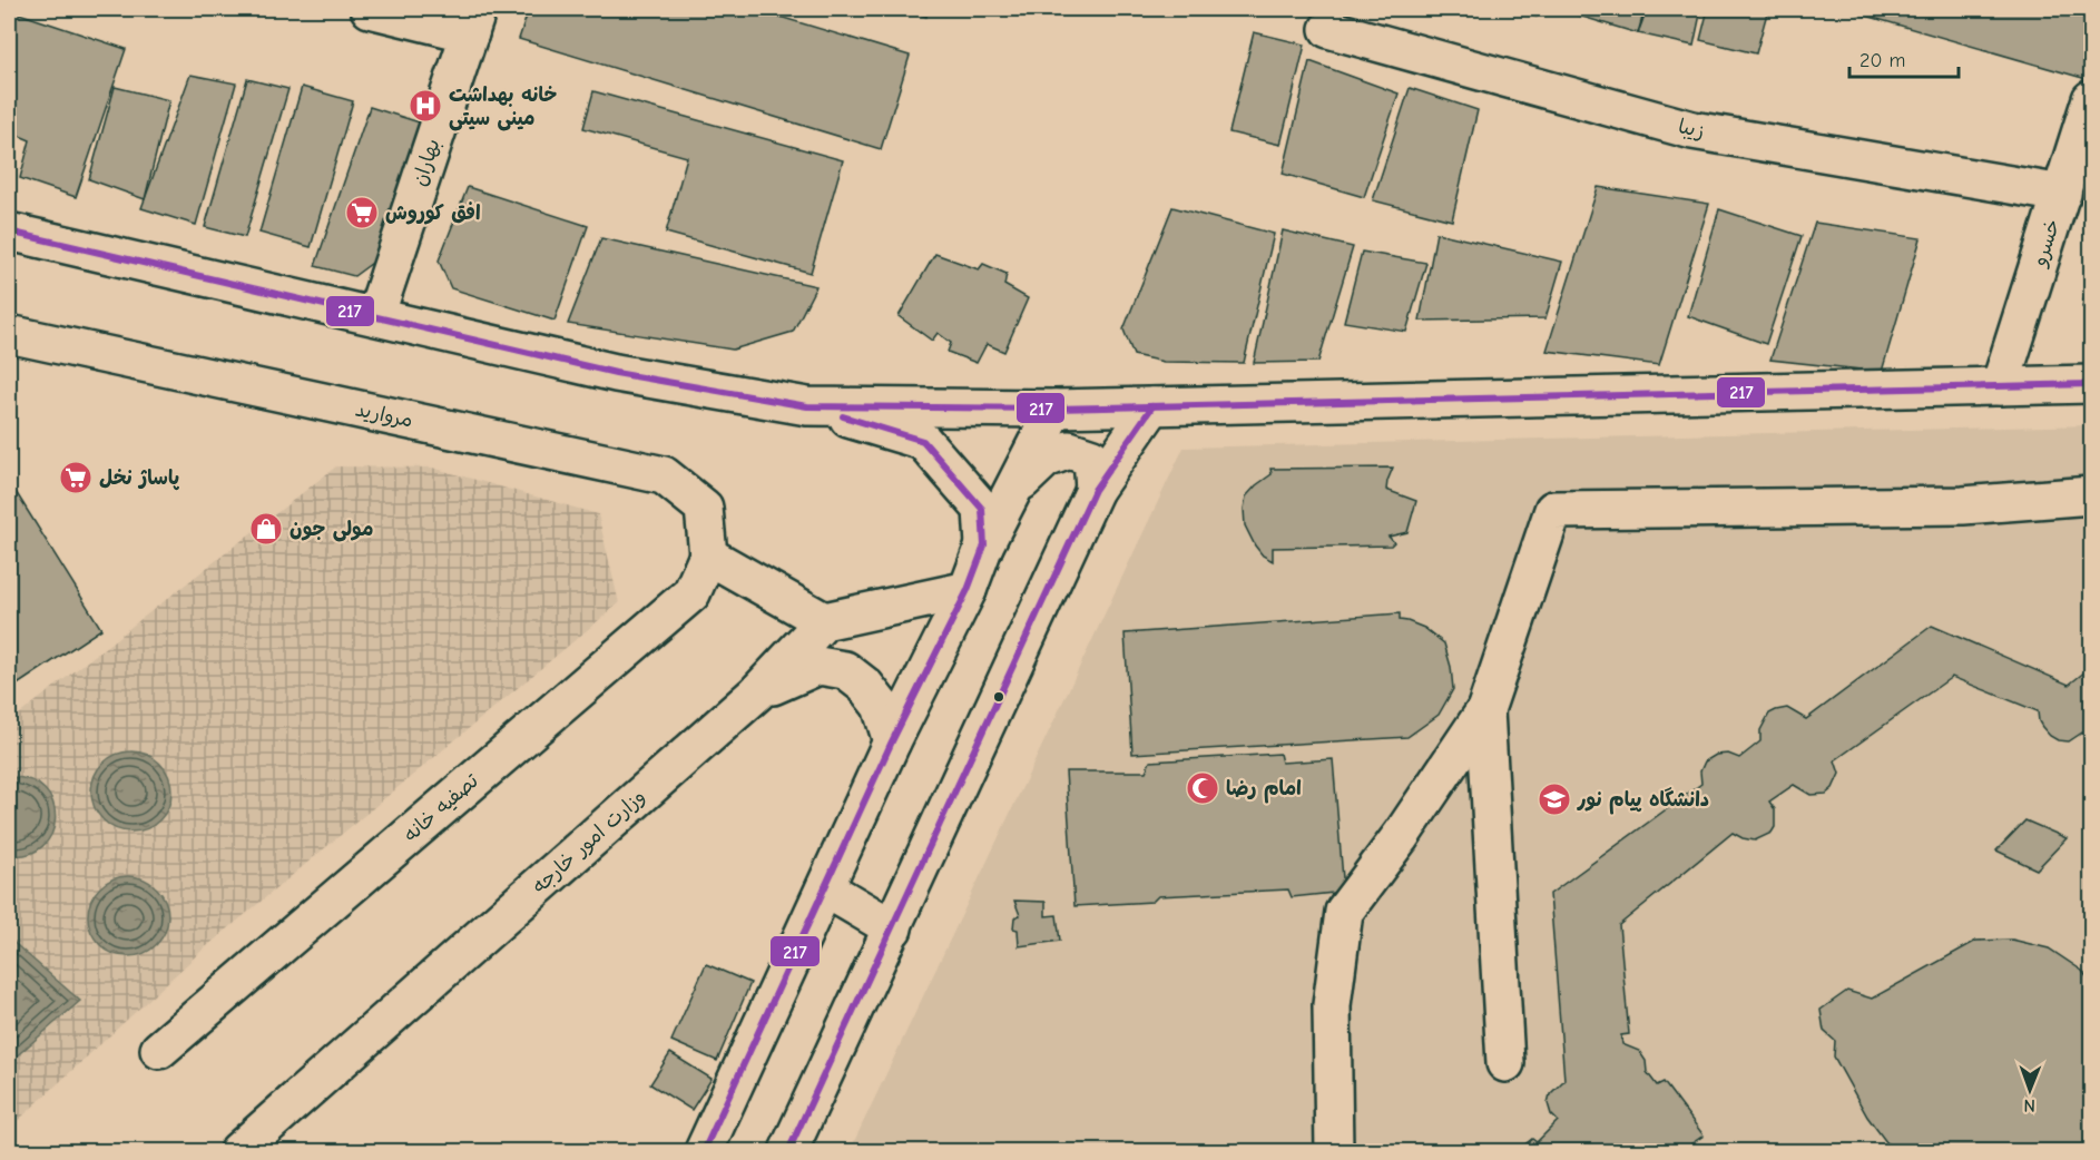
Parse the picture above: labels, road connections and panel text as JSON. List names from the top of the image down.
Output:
{
  "streets": {
    "main road": [
      "زیبا",
      "بهاران",
      "خسرو",
      "مروارید",
      "تصفیه خانه",
      "وزارت امور خارجه"
    ]
  },
  "crossings": [
    ["زیبا", "خسرو"],
    ["مروارید", "تصفیه خانه"]
  ],
  "places": {
    "hospital": ["خانه بهداشت مینی سیتی"],
    "supermarket": ["افق کوروش", "پاساژ نخل"],
    "shop": ["مولی جون"],
    "mosque": ["امام رضا"],
    "school or university": ["دانشگاه پیام نور"]
  },
  "lines": ["transit line 217"],
  "scale_bar": "20 m",
  "north": "bottom"
}
